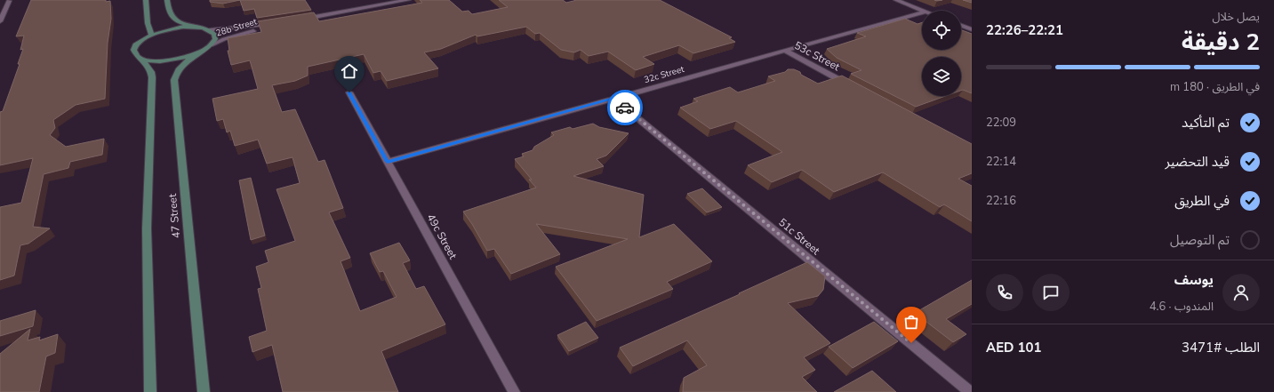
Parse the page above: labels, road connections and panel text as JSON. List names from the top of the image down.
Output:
{
  "streets": {
    "street": [
      "28b Street",
      "53c Street",
      "32c Street",
      "47 Street",
      "49c Street",
      "51c Street"
    ]
  },
  "crossings": [
    ["28b Street", "47 Street"],
    ["53c Street", "32c Street"],
    ["32c Street", "49c Street"],
    ["32c Street", "51c Street"]
  ],
  "page": {
    "heading": ["2 دقيقة", "يصل خلال", "22:21–22:26"],
    "panel": [
      "يوسف",
      "المندوب · 4.6",
      "الطلب #3471",
      "AED 101"
    ],
    "bar": "في الطريق · 180 m",
    "list": [
      ["تم التأكيد", "22:09"],
      ["قيد التحضير", "22:14"],
      ["في الطريق", "22:16"],
      "تم التوصيل"
    ]
  }
}
